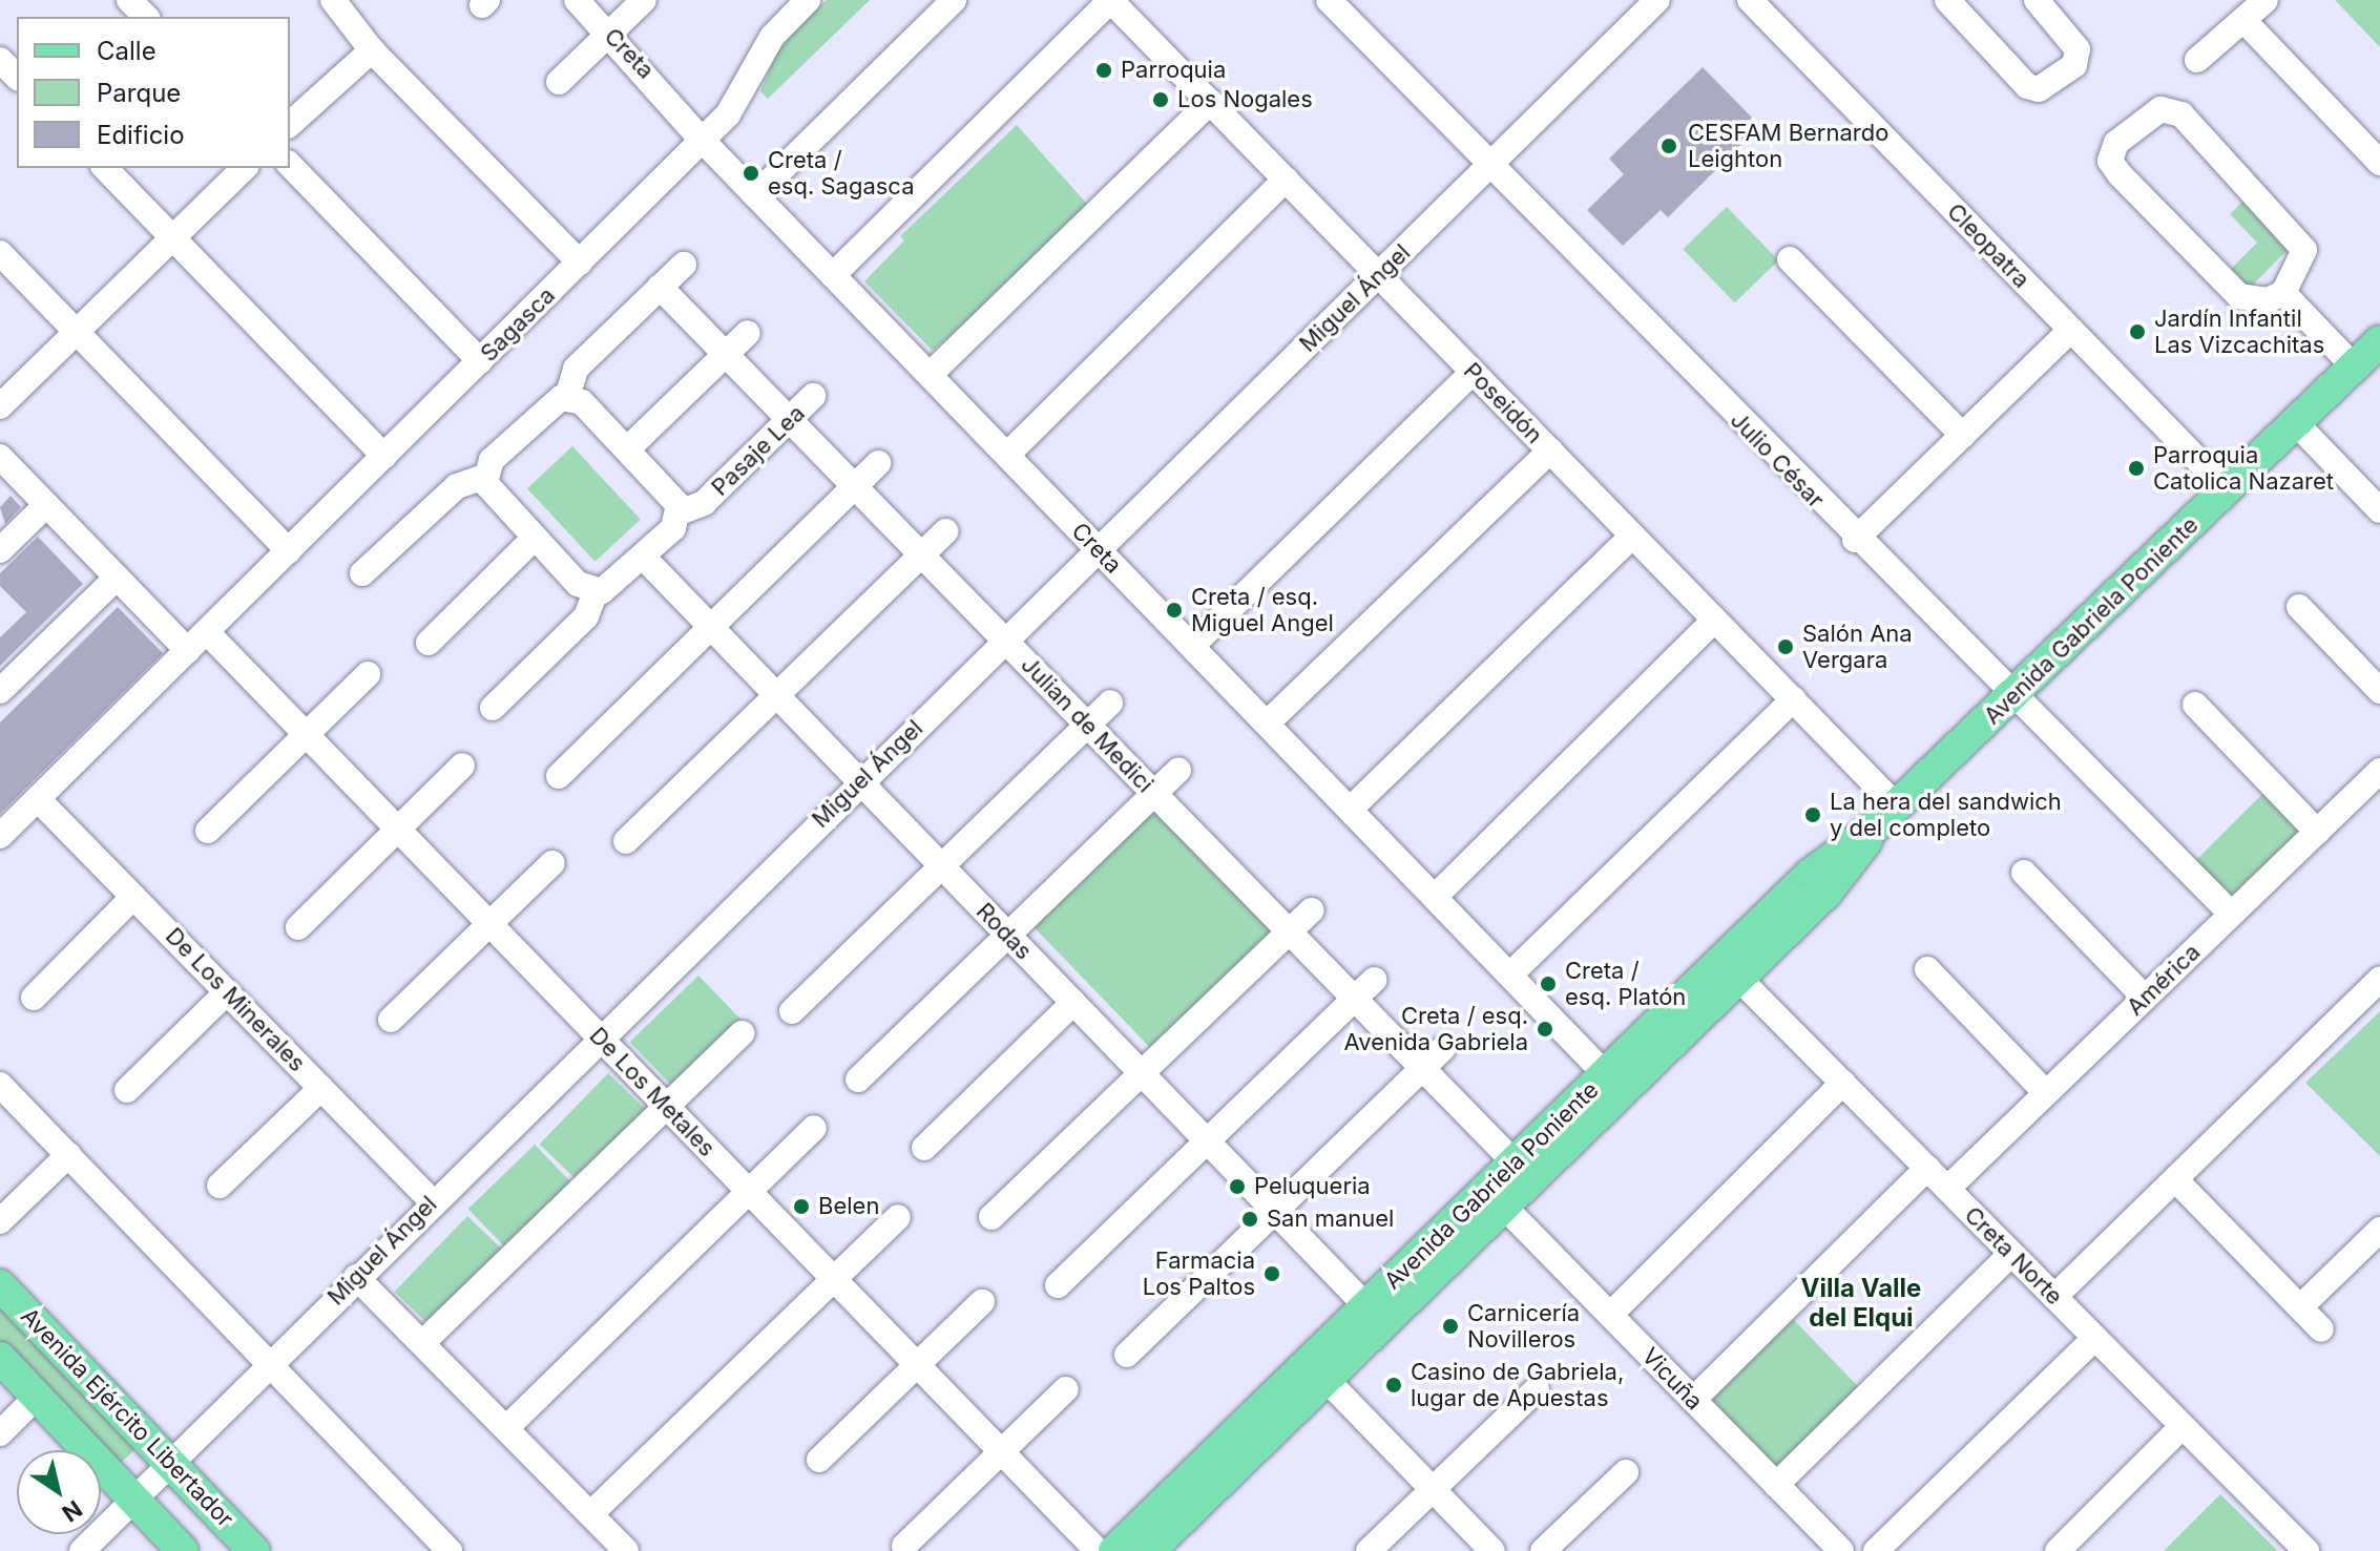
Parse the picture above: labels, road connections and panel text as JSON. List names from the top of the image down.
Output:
{
  "streets": {
    "main road": ["Avenida Gabriela Poniente", "Avenida Ejército Libertador"],
    "street": [
      "Creta",
      "Cleopatra",
      "Miguel Ángel",
      "Sagasca",
      "Poseidón",
      "Pasaje Lea",
      "Julio César",
      "Julian de Medici",
      "Rodas",
      "América",
      "De Los Minerales",
      "De Los Metales",
      "Creta Norte",
      "Vicuña"
    ]
  },
  "crossings": [
    ["Creta", "Miguel Ángel"],
    ["Creta", "Sagasca"],
    ["Creta", "Avenida Gabriela Poniente"],
    ["Cleopatra", "Avenida Gabriela Poniente"],
    ["Miguel Ángel", "Poseidón"],
    ["Miguel Ángel", "Julio César"],
    ["Miguel Ángel", "Julian de Medici"],
    ["Miguel Ángel", "Rodas"],
    ["Miguel Ángel", "De Los Minerales"],
    ["Miguel Ángel", "De Los Metales"],
    ["Miguel Ángel", "Avenida Ejército Libertador"],
    ["Sagasca", "De Los Minerales"],
    ["Sagasca", "De Los Metales"],
    ["Poseidón", "Avenida Gabriela Poniente"],
    ["Pasaje Lea", "Julian de Medici"],
    ["Pasaje Lea", "Rodas"],
    ["Julio César", "Avenida Gabriela Poniente"],
    ["Julio César", "América"],
    ["Avenida Gabriela Poniente", "Julian de Medici"],
    ["Avenida Gabriela Poniente", "Rodas"],
    ["Avenida Gabriela Poniente", "Creta Norte"],
    ["Avenida Gabriela Poniente", "Vicuña"],
    ["América", "Creta Norte"]
  ],
  "districts": ["Villa Valle del Elqui"],
  "places": [
    "Parroquia",
    "Los Nogales",
    "CESFAM Bernardo Leighton",
    "Creta / esq. Sagasca",
    "Jardín Infantil Las Vizcachitas",
    "Parroquia Catolica Nazaret",
    "Creta / esq. Miguel Angel",
    "Salón Ana Vergara",
    "La hera del sandwich y del completo",
    "Creta / esq. Platón",
    "Creta / esq. Avenida Gabriela",
    "Peluqueria",
    "Belen",
    "San manuel",
    "Farmacia Los Paltos",
    "Carnicería Novilleros",
    "Casino de Gabriela, lugar de Apuestas"
  ],
  "legend": ["Calle", "Parque", "Edificio"],
  "north": "bottom right"
}
